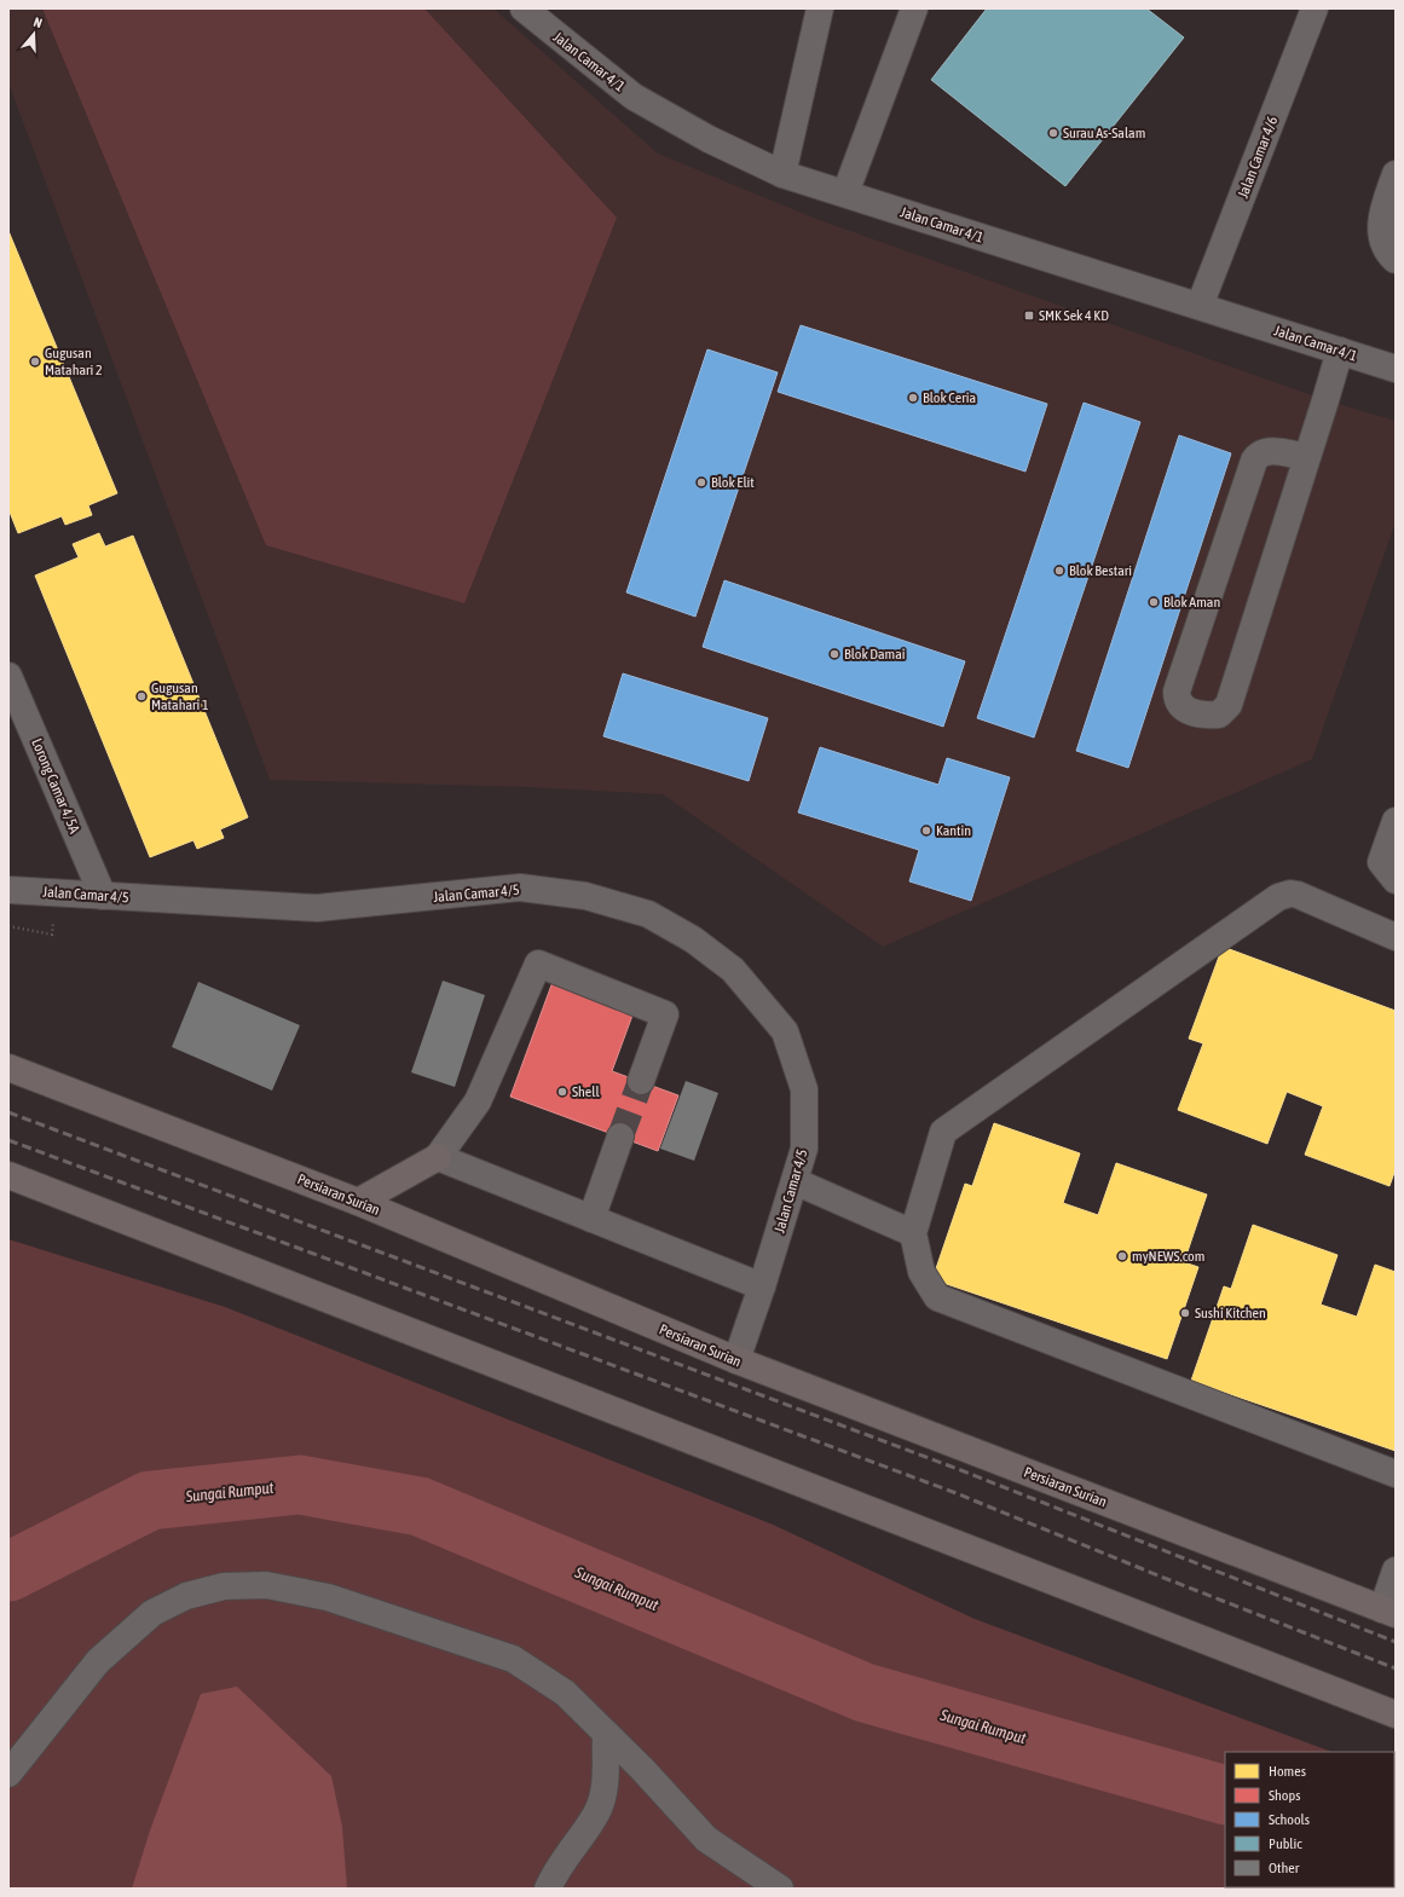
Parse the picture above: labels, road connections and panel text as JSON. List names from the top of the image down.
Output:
{
  "streets": {
    "main road": ["Persiaran Surian"],
    "street": [
      "Jalan Camar 4/1",
      "Jalan Camar 4/6",
      "Lorong Camar 4/5A",
      "Jalan Camar 4/5"
    ]
  },
  "crossings": [
    ["Jalan Camar 4/1", "Jalan Camar 4/6"],
    ["Lorong Camar 4/5A", "Jalan Camar 4/5"],
    ["Jalan Camar 4/5", "Persiaran Surian"]
  ],
  "water": ["Sungai Rumput"],
  "places": {
    "other": [
      "Surau As-Salam",
      "Gugusan Matahari 2",
      "Blok Ceria",
      "Blok Elit",
      "Blok Bestari",
      "Blok Aman",
      "Blok Damai",
      "Gugusan Matahari 1",
      "Kantin",
      "Shell",
      "myNEWS.com",
      "Sushi Kitchen"
    ],
    "transit": ["SMK Sek 4 KD"]
  },
  "legend": [
    "Homes",
    "Shops",
    "Schools",
    "Public",
    "Other"
  ],
  "north": "top"
}
